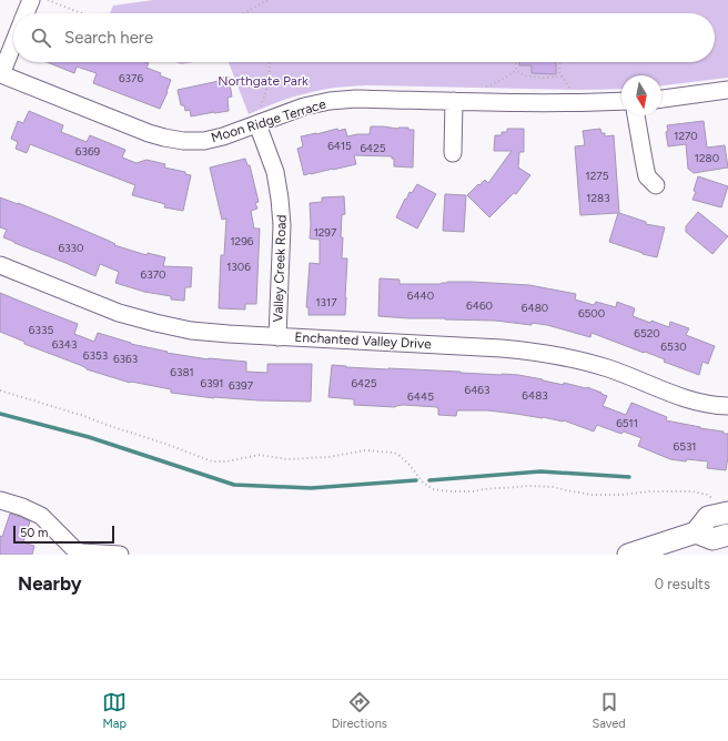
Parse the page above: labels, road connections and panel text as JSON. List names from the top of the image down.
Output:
{
  "streets": {
    "street": ["Moon Ridge Terrace", "Valley Creek Road", "Enchanted Valley Drive"]
  },
  "crossings": [
    ["Moon Ridge Terrace", "Valley Creek Road"],
    ["Valley Creek Road", "Enchanted Valley Drive"]
  ],
  "parks": ["Northgate Park"],
  "house_numbers": [
    "6376",
    "1270",
    "6415",
    "6425",
    "6369",
    "1280",
    "1275",
    "1283",
    "1297",
    "1296",
    "6330",
    "1306",
    "6370",
    "6440",
    "1317",
    "6460",
    "6480",
    "6500",
    "6335",
    "6520",
    "6343",
    "6530",
    "6353",
    "6363",
    "6381",
    "6391",
    "6425",
    "6397",
    "6463",
    "6483",
    "6445",
    "6511",
    "6531"
  ],
  "scale_bar": "50 m",
  "north": "bottom",
  "page": {
    "search": "Search here",
    "scale": "50 m",
    "heading": ["Nearby", "0 results"],
    "nav": ["Map", "Directions", "Saved"]
  }
}
